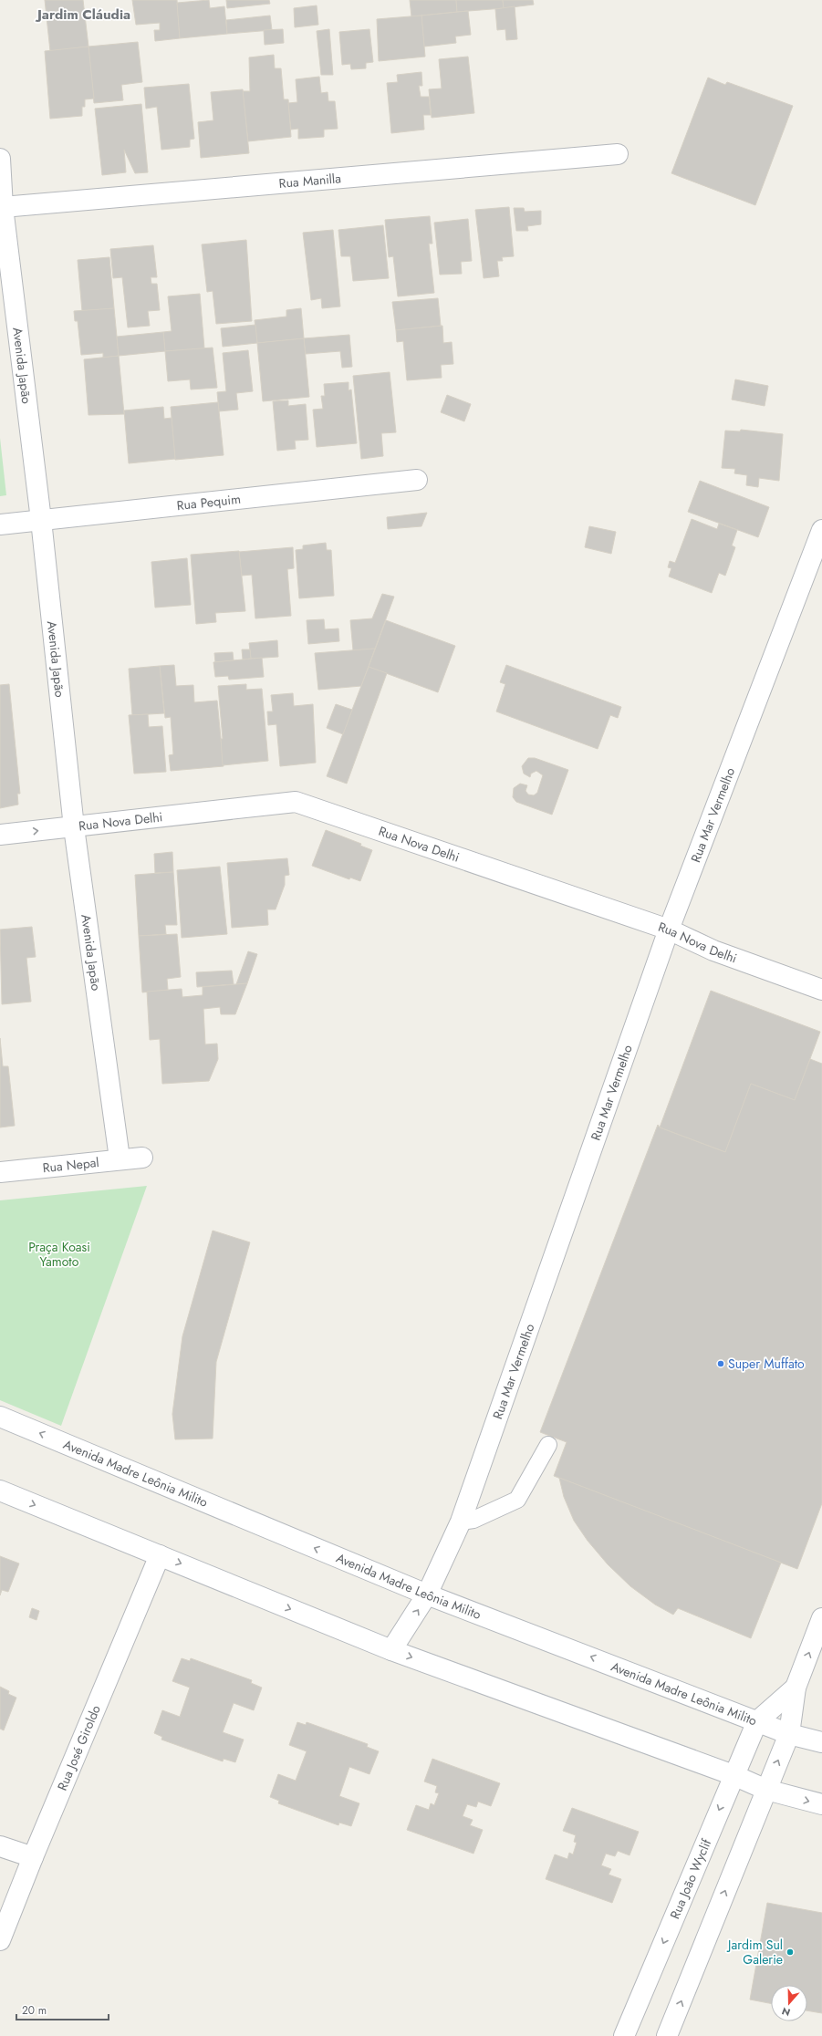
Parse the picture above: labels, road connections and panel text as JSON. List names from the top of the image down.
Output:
{
  "streets": {
    "street": [
      "Rua Manilla",
      "Avenida Japão",
      "Rua Pequim",
      "Rua Mar Vermelho",
      "Rua Nova Delhi",
      "Rua Nepal",
      "Avenida Madre Leônia Milito",
      "Rua José Giroldo",
      "Rua João Wyclif"
    ]
  },
  "crossings": [
    ["Rua Manilla", "Avenida Japão"],
    ["Avenida Japão", "Rua Pequim"],
    ["Avenida Japão", "Rua Nova Delhi"],
    ["Avenida Japão", "Rua Nepal"],
    ["Rua Mar Vermelho", "Rua Nova Delhi"],
    ["Rua Mar Vermelho", "Avenida Madre Leônia Milito"],
    ["Avenida Madre Leônia Milito", "Rua João Wyclif"]
  ],
  "districts": ["Jardim Cláudia"],
  "parks": ["Praça Koasi Yamoto"],
  "places": ["Super Muffato", "Jardim Sul Galerie"],
  "scale_bar": "20 m",
  "north": "bottom"
}
